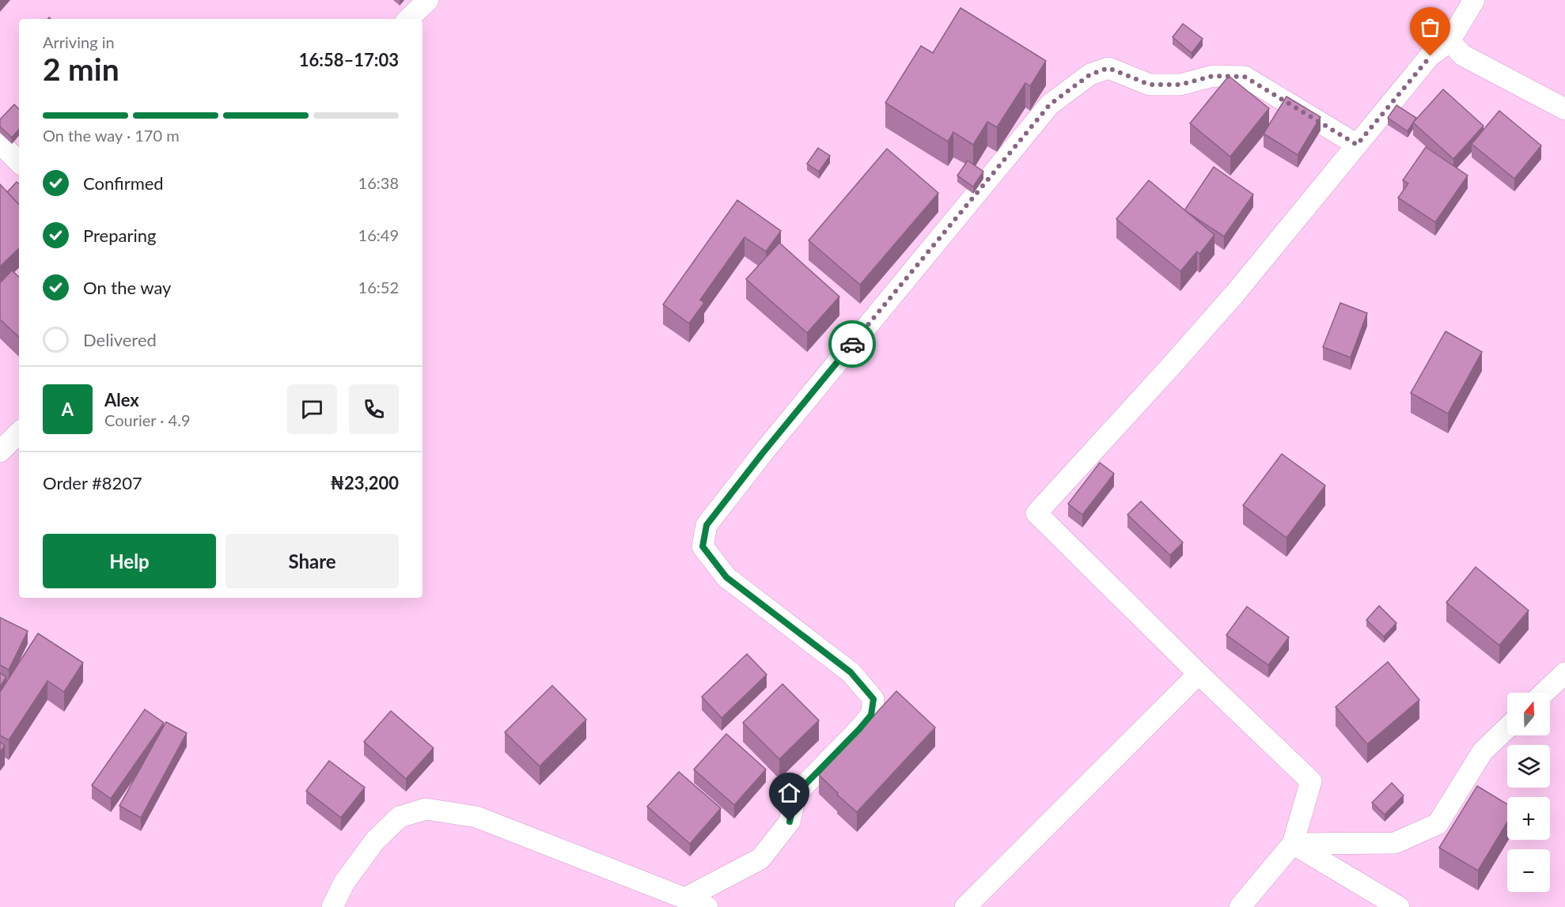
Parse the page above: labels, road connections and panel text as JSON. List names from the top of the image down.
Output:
{
  "north": "top",
  "page": {
    "heading": ["2 min", "Arriving in", "16:58–17:03"],
    "panel": [
      "Alex",
      "Courier · 4.9",
      "Order #8207",
      "₦23,200"
    ],
    "bar": "On the way · 170 m",
    "list": [
      ["Confirmed", "16:38"],
      ["Preparing", "16:49"],
      ["On the way", "16:52"],
      "Delivered"
    ],
    "round": "A",
    "buttons": ["Help", "Share"],
    "map_buttons": ["+", "−"]
  }
}
